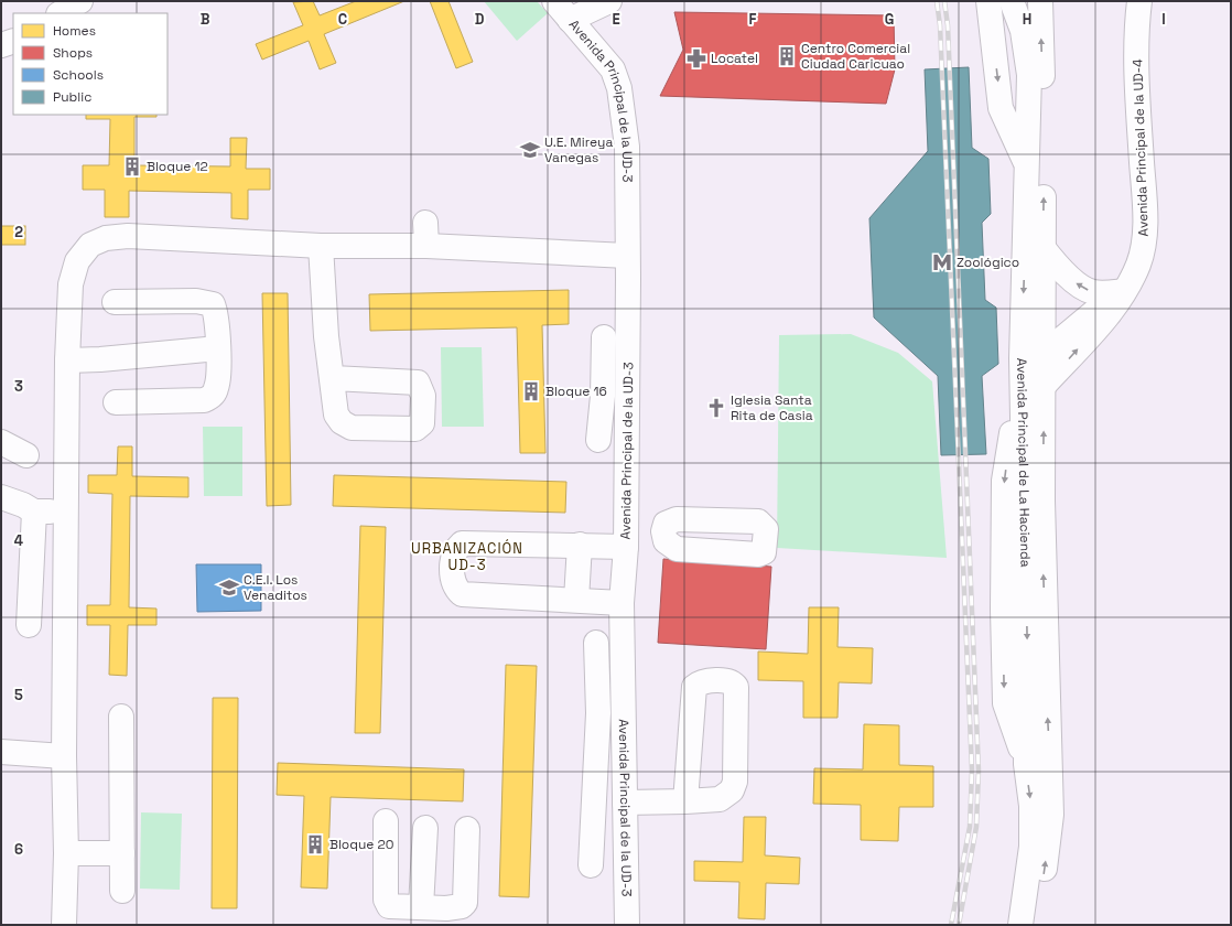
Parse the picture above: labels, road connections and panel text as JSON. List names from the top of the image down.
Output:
{
  "streets": {
    "street": ["Avenida Principal de la UD-3", "Avenida Principal de la UD-4", "Avenida Principal de La Hacienda"]
  },
  "crossings": [
    ["Avenida Principal de la UD-4", "Avenida Principal de La Hacienda"]
  ],
  "districts": ["URBANIZACIÓN UD-3"],
  "places": {
    "building": [
      "Centro Comercial Ciudad Caricuao",
      "Bloque 12",
      "Bloque 16",
      "Bloque 20"
    ],
    "pharmacy": ["Locatel"],
    "school or university": ["U.E. Mireya Vanegas", "C.E.I. Los Venaditos"],
    "metro station": ["Zoológico"],
    "church": ["Iglesia Santa Rita de Casia"]
  },
  "legend": [
    "Homes",
    "Shops",
    "Schools",
    "Public"
  ],
  "grid": {
    "columns": [
      "B",
      "C",
      "D",
      "E",
      "F",
      "G",
      "H",
      "I"
    ],
    "rows": [
      "2",
      "3",
      "4",
      "5",
      "6"
    ]
  }
}
